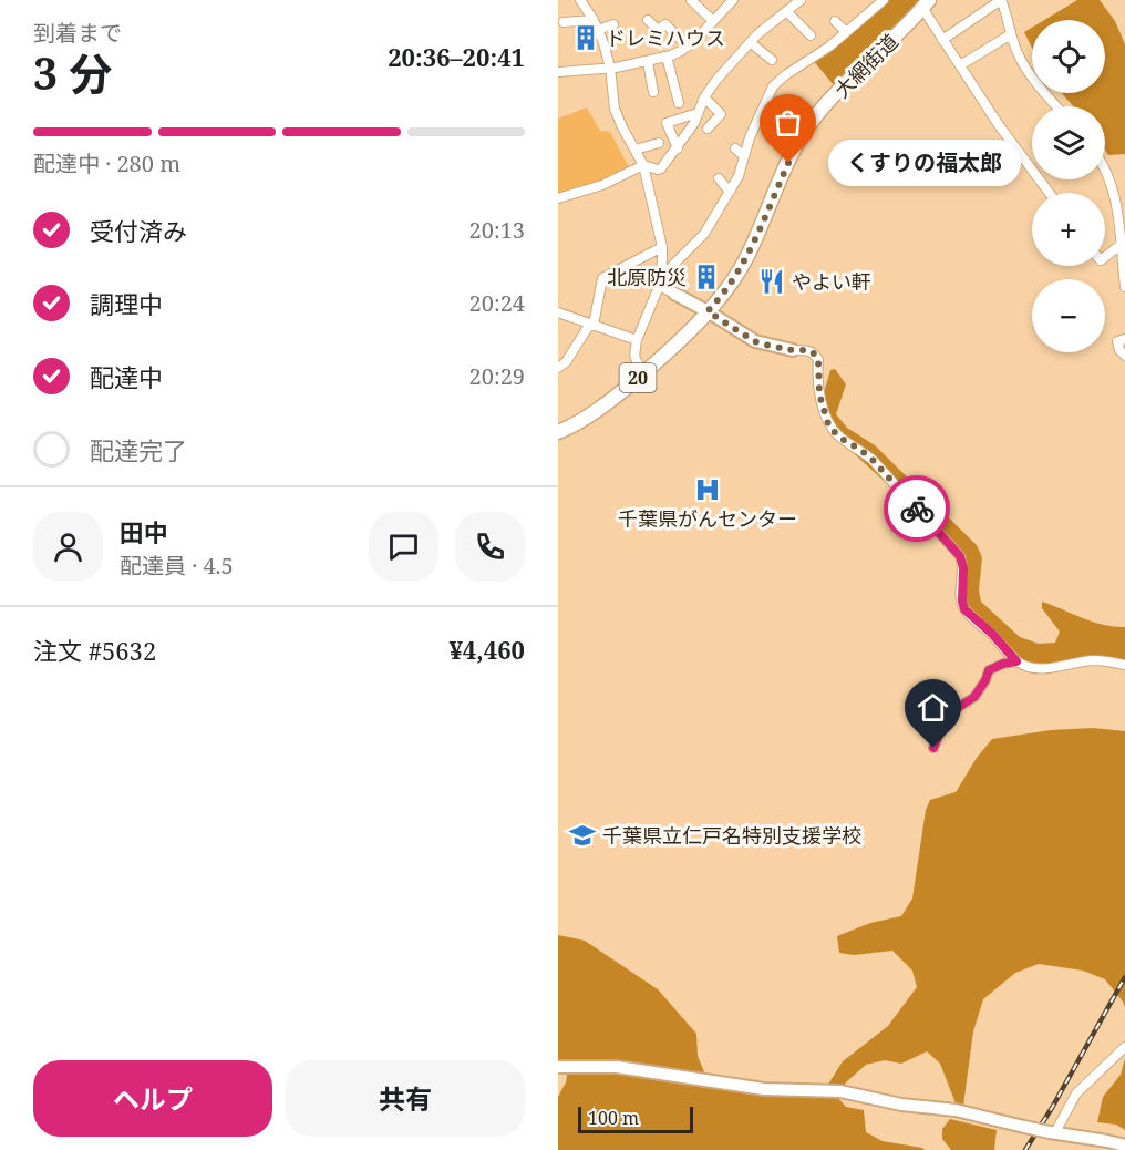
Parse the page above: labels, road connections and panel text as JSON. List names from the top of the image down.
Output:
{
  "streets": {
    "main road": ["大網街道", "20"]
  },
  "places": {
    "building": ["ドレミハウス", "北原防災"],
    "other": ["くすりの福太郎"],
    "restaurant": ["やよい軒"],
    "hospital": ["千葉県がんセンター"],
    "school or university": ["千葉県立仁戸名特別支援学校"]
  },
  "scale_bar": "100 m",
  "page": {
    "heading": ["3 分", "到着まで", "20:36–20:41"],
    "panel": [
      "田中",
      "配達員 · 4.5",
      "注文 #5632",
      "¥4,460"
    ],
    "map_buttons": ["+", "−"],
    "bar": "配達中 · 280 m",
    "bubble": "くすりの福太郎",
    "list": [
      ["受付済み", "20:13"],
      ["調理中", "20:24"],
      ["配達中", "20:29"],
      "配達完了"
    ],
    "buttons": ["ヘルプ", "共有"],
    "scale": "100 m"
  }
}
